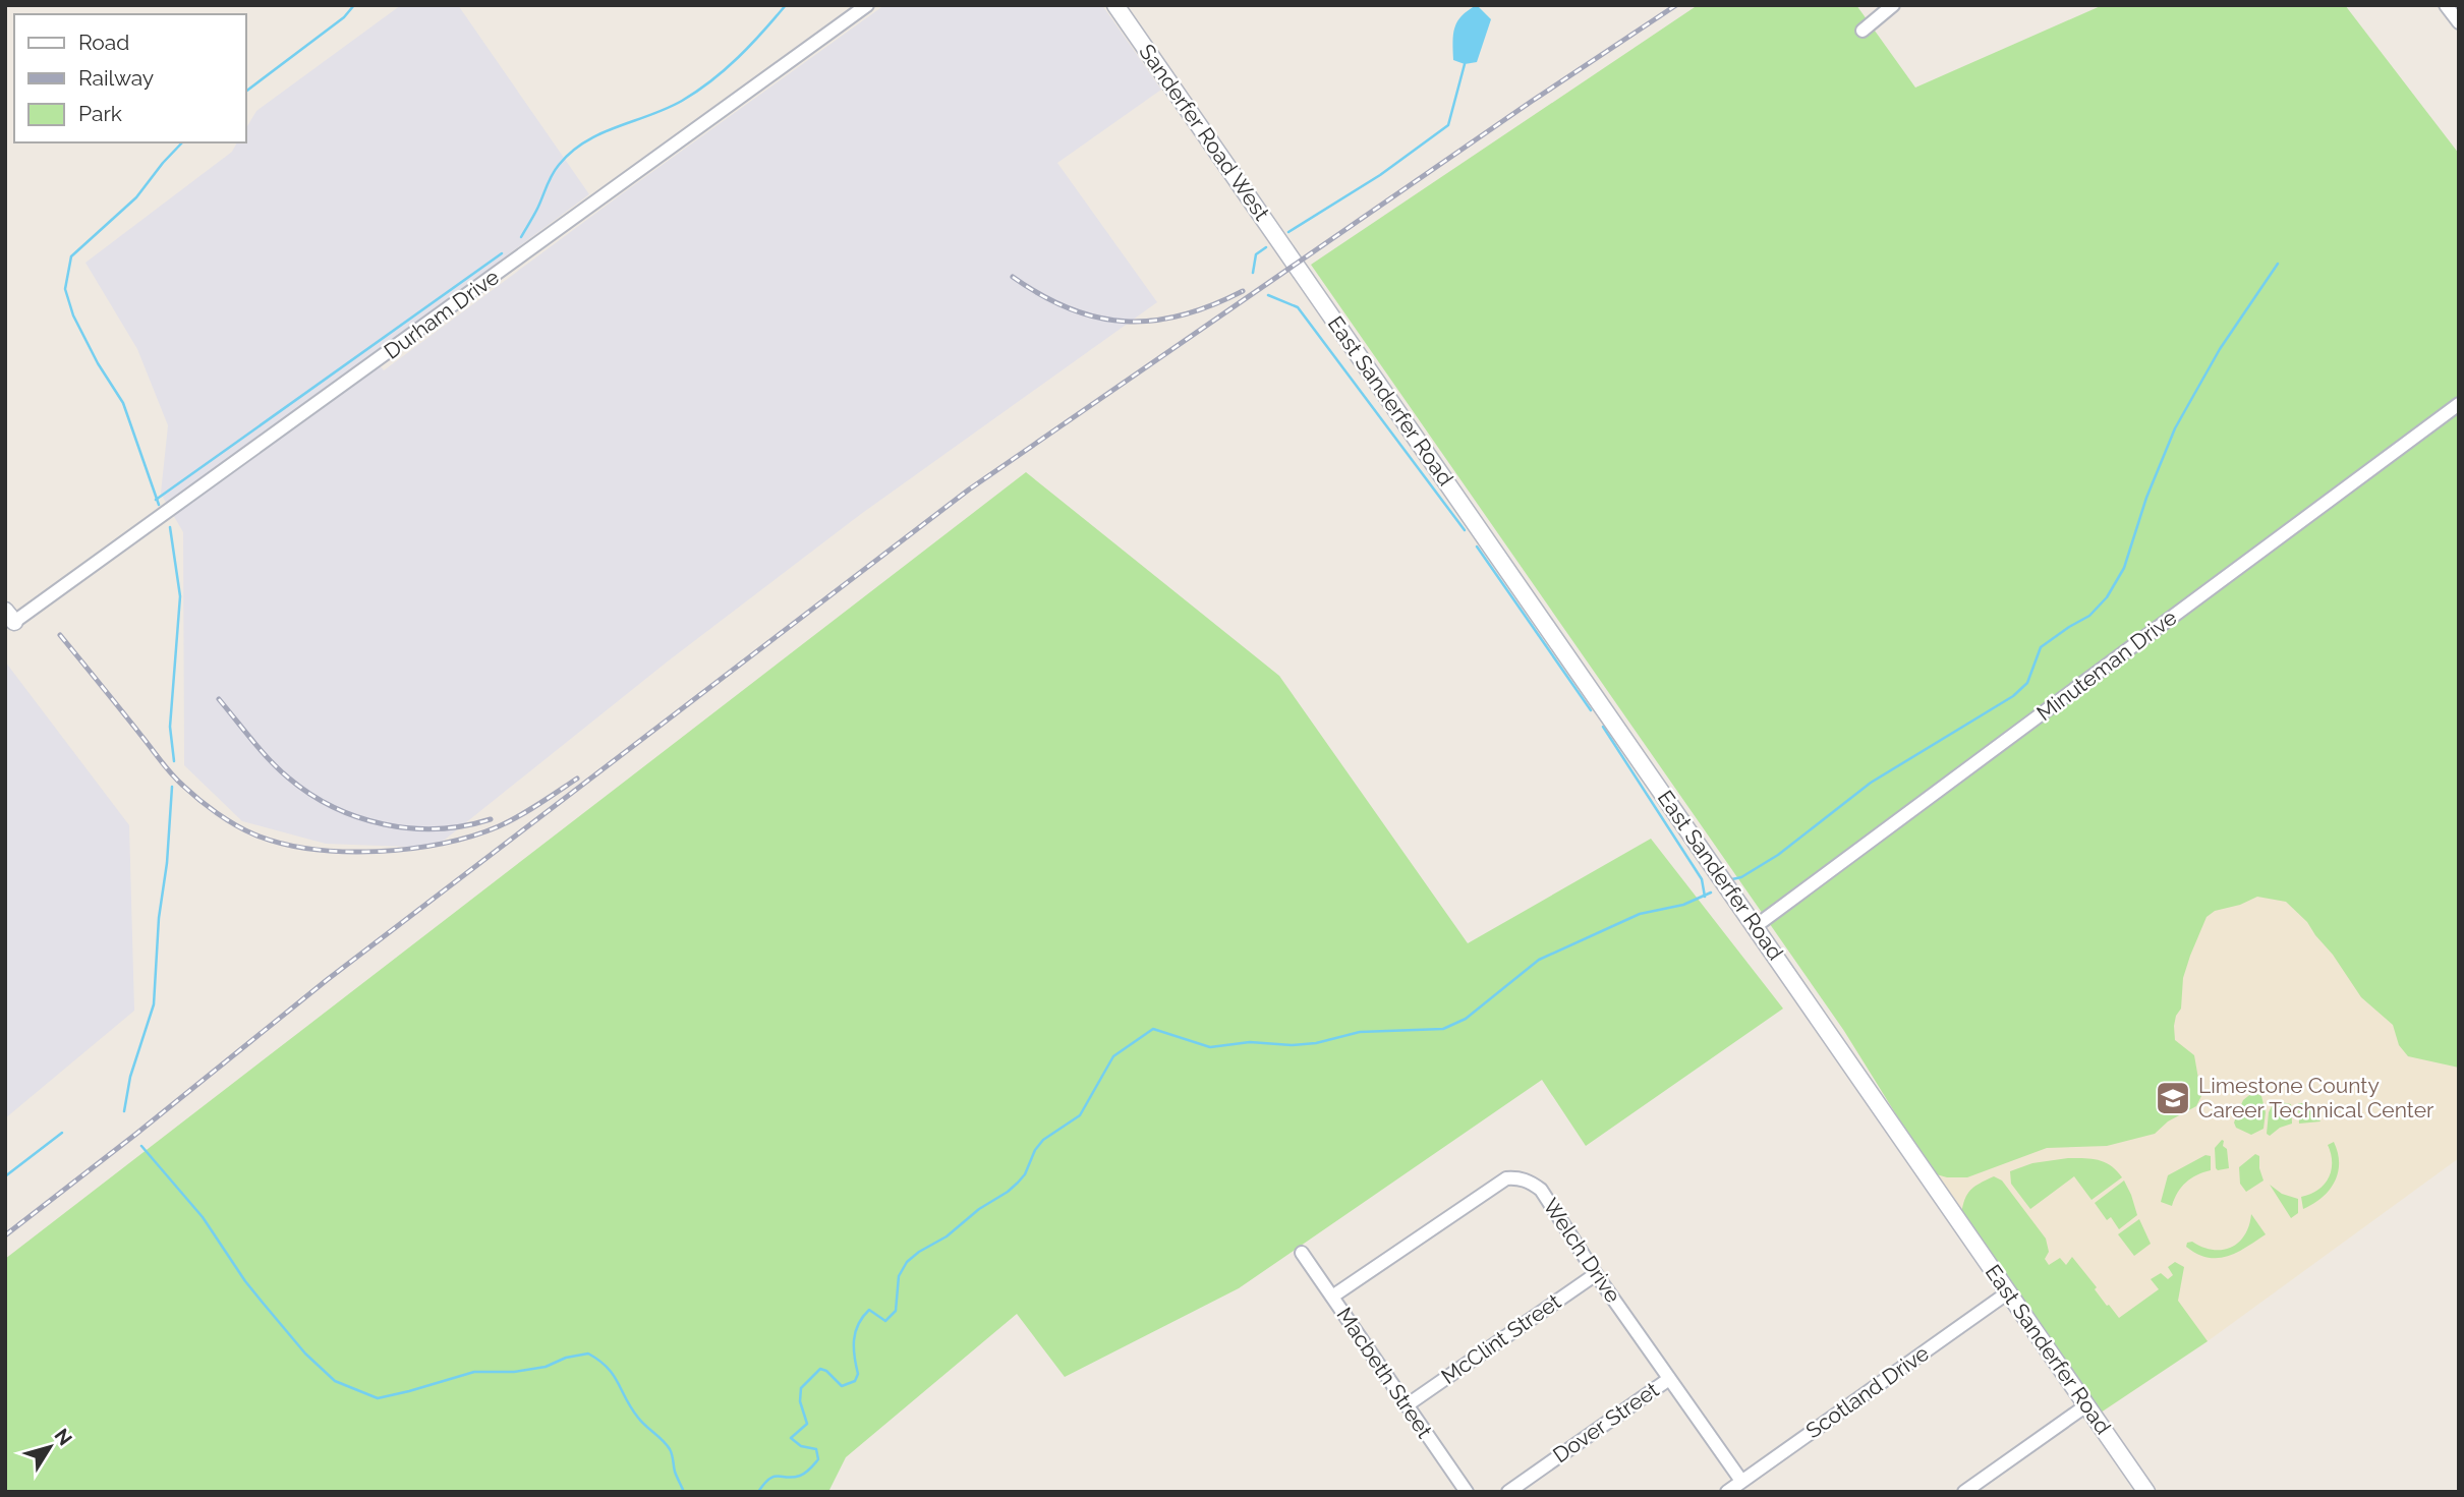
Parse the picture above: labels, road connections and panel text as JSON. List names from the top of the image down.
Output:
{
  "streets": {
    "street": [
      "Sanderfer Road West",
      "Durham Drive",
      "East Sanderfer Road",
      "Minuteman Drive",
      "Welch Drive",
      "McClint Street",
      "Macbeth Street",
      "Scotland Drive",
      "Dover Street"
    ]
  },
  "crossings": [
    ["Sanderfer Road West", "East Sanderfer Road"],
    ["East Sanderfer Road", "Minuteman Drive"],
    ["East Sanderfer Road", "Scotland Drive"],
    ["Welch Drive", "McClint Street"],
    ["Welch Drive", "Macbeth Street"],
    ["Welch Drive", "Scotland Drive"],
    ["Welch Drive", "Dover Street"],
    ["McClint Street", "Macbeth Street"]
  ],
  "places": {
    "school or university": ["Limestone County Career Technical Center"]
  },
  "legend": ["Road", "Railway", "Park"],
  "north": "top right"
}
